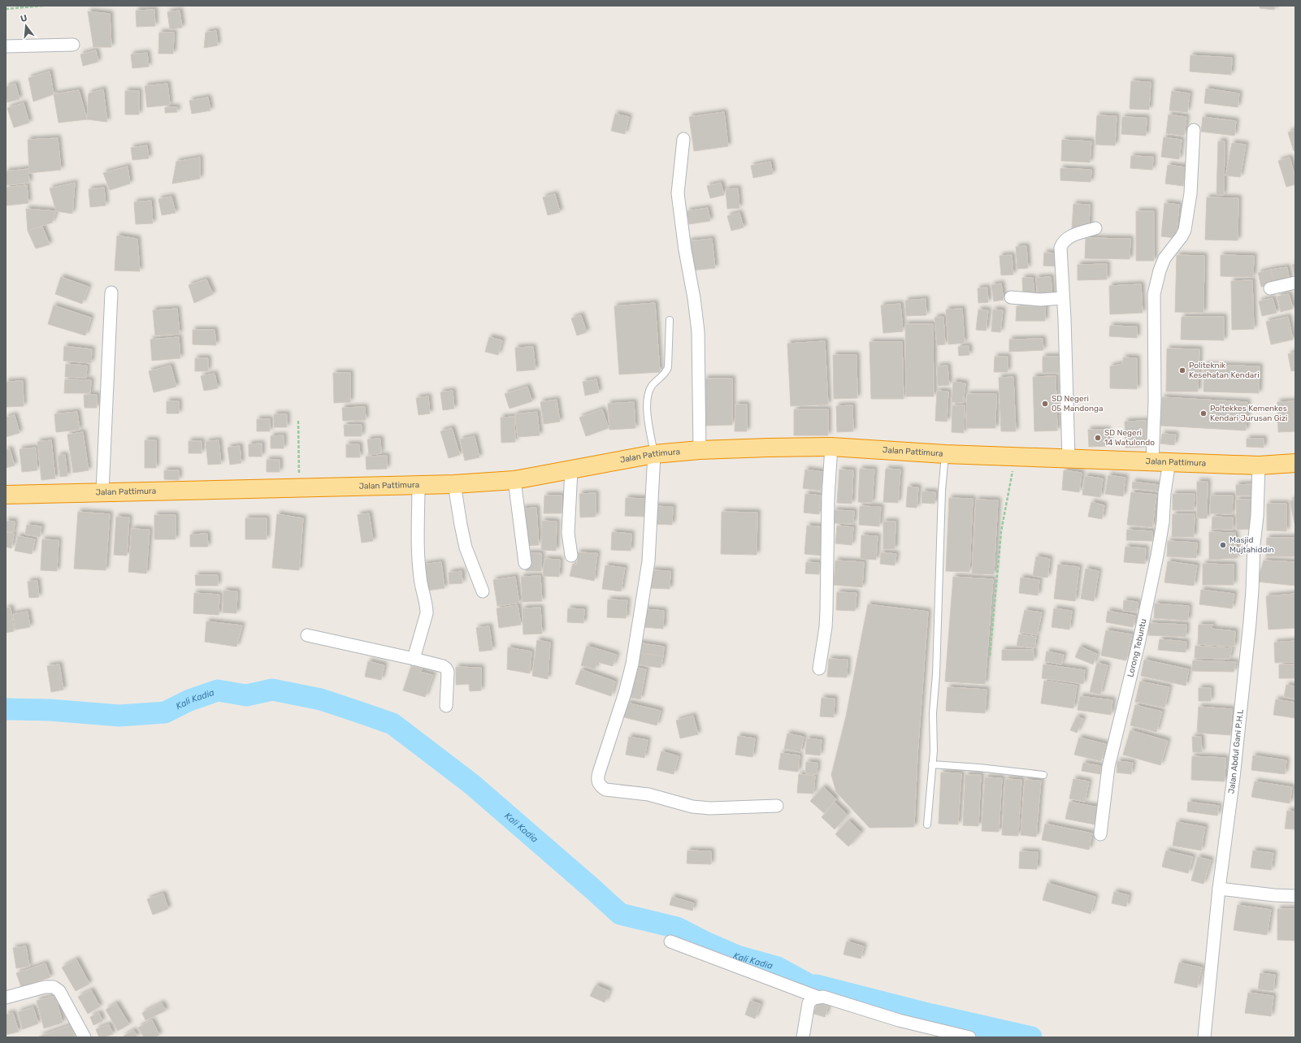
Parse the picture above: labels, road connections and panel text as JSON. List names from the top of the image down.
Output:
{
  "streets": {
    "highway": ["Jalan Pattimura"],
    "street": ["Lorong Tebuntu", "Jalan Abdul Gani P.H.L"]
  },
  "crossings": [
    ["Jalan Pattimura", "Lorong Tebuntu"],
    ["Jalan Pattimura", "Jalan Abdul Gani P.H.L"]
  ],
  "water": ["Kali Kadia"],
  "places": [
    "Politeknik Kesehatan Kendari",
    "SD Negeri 05 Mandonga",
    "Poltekkes Kemenkes Kendari Jurusan Gizi",
    "SD Negeri 14 Watulondo",
    "Masjid Mujtahiddin"
  ],
  "north": "top"
}
